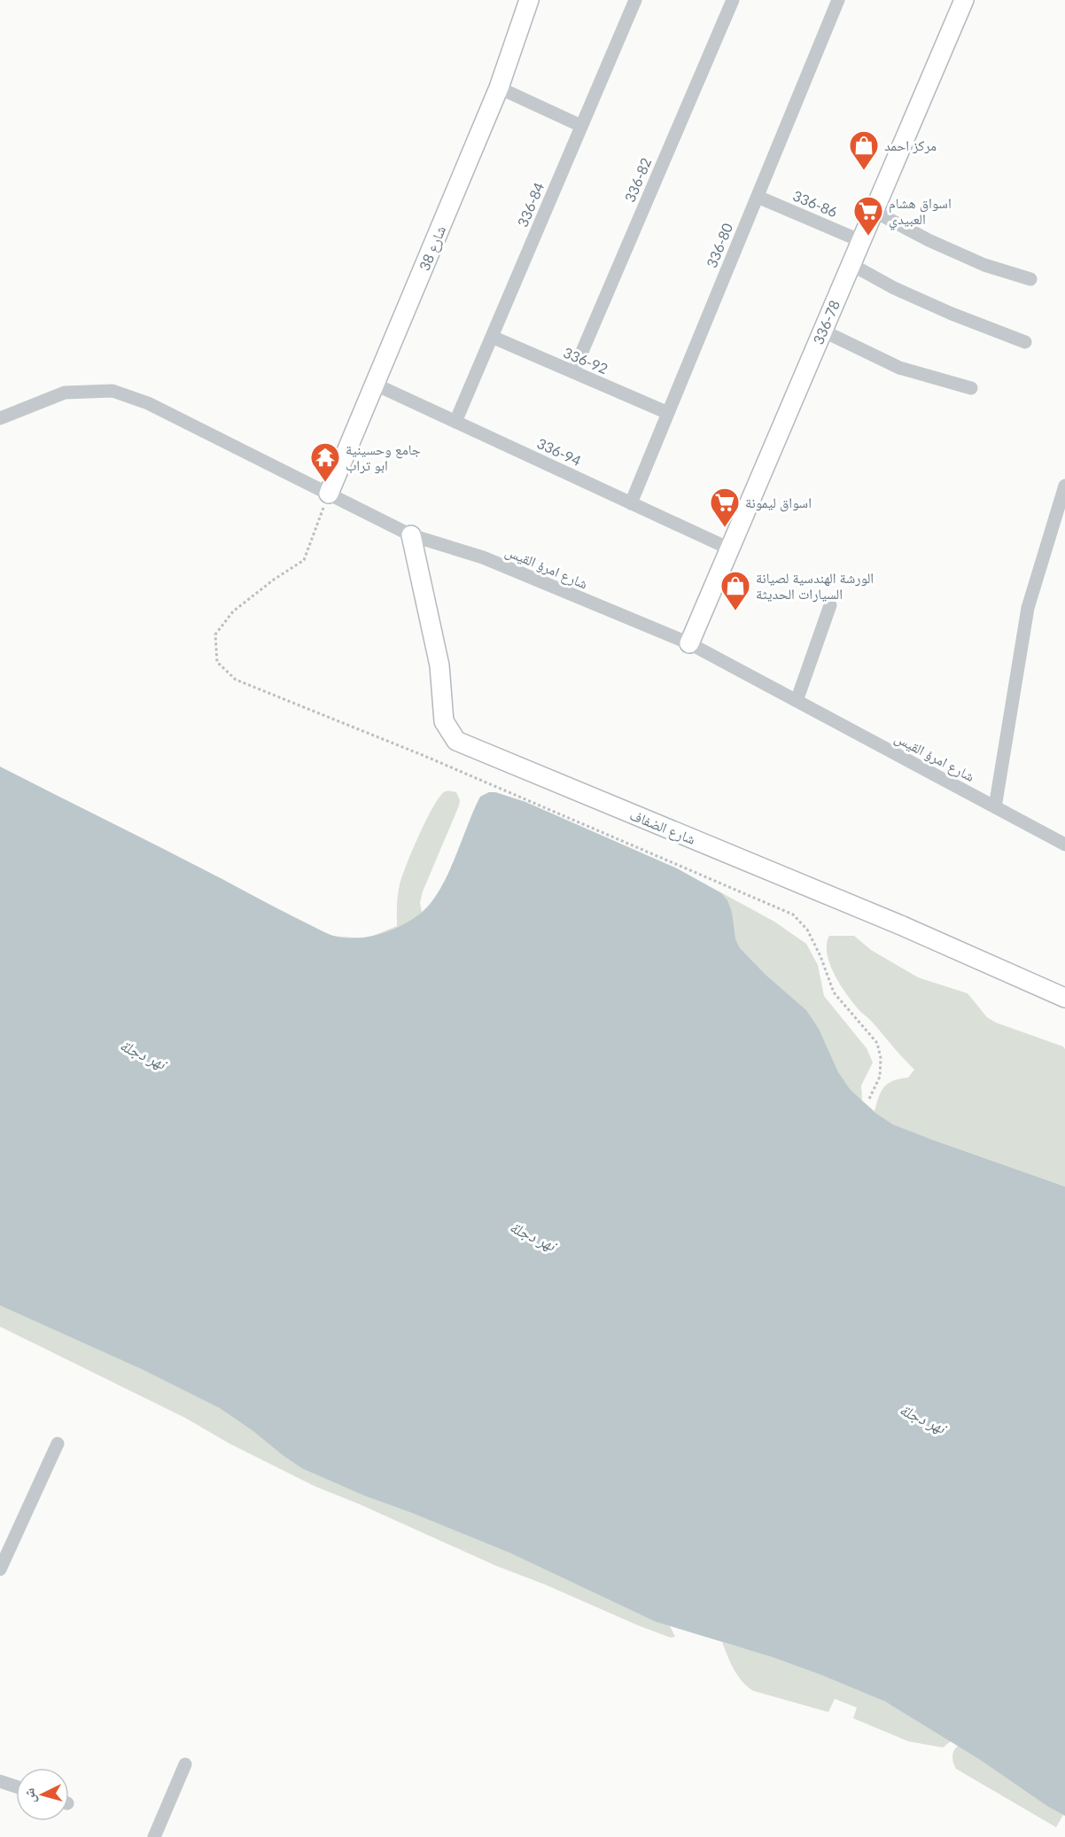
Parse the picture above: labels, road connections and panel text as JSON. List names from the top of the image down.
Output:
{
  "streets": {
    "street": [
      "336-82",
      "336-86",
      "336-84",
      "336-80",
      "شارع 38",
      "336-78",
      "336-92",
      "336-94",
      "شارع امرؤ القيس",
      "شارع الضفاف"
    ]
  },
  "crossings": [
    ["336-82", "336-92"],
    ["336-86", "336-80"],
    ["336-86", "336-78"],
    ["336-84", "336-92"],
    ["336-84", "336-94"],
    ["336-80", "336-92"],
    ["336-80", "336-94"],
    ["شارع 38", "336-94"],
    ["شارع 38", "شارع امرؤ القيس"],
    ["336-78", "336-94"],
    ["336-78", "شارع امرؤ القيس"],
    ["شارع امرؤ القيس", "شارع الضفاف"]
  ],
  "water": ["نهر دجلة"],
  "places": {
    "shop": ["مركز احمد", "الورشة الهندسية لصيانة السيارات الحديثة"],
    "supermarket": ["اسواق هشام العبيدي", "اسواق ليمونة"],
    "temple": ["جامع وحسينية ابو تراب"]
  },
  "north": "left"
}
